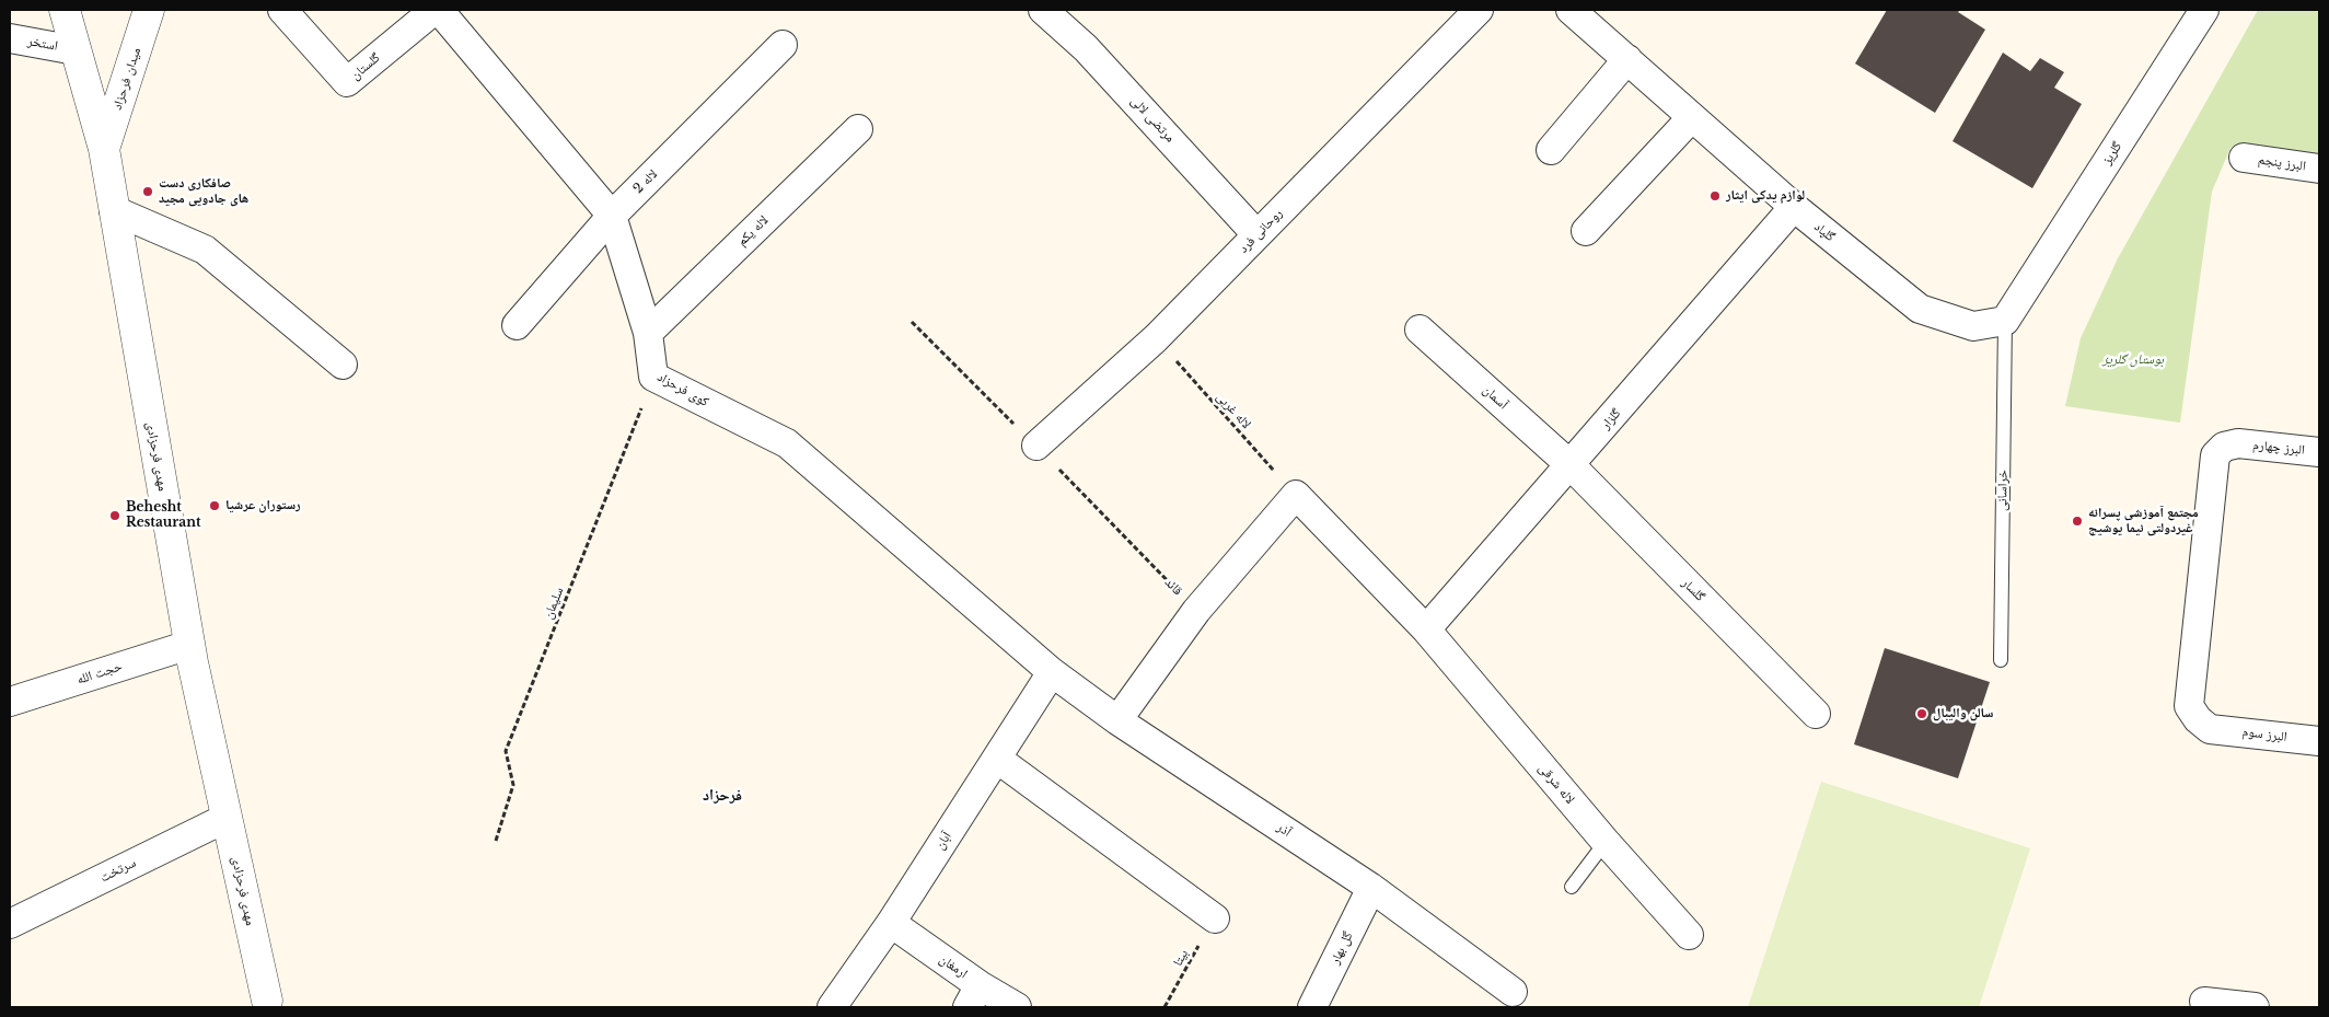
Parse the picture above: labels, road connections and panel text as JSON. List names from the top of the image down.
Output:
{
  "streets": {
    "street": [
      "استخر",
      "گلستان",
      "میدان فرحزاد",
      "مرتضی لالی",
      "گلریز",
      "البرز پنجم",
      "لاله 2",
      "لاله یکم",
      "روحانی فرد",
      "گلپاد",
      "کوی فرحزاد",
      "آسمان",
      "گلزار",
      "البرز چهارم",
      "مهدی فرحزادی",
      "گلسار",
      "حجت الله",
      "البرز سوم",
      "لاله شرقی",
      "آذر",
      "آبان",
      "سرتخت",
      "گل بهار",
      "ارمغان"
    ],
    "lane": ["خراسانی"],
    "path": [
      "لاله غربی",
      "قائد",
      "سلیمان",
      "بیتا"
    ]
  },
  "crossings": [
    ["استخر", "مهدی فرحزادی"],
    ["گلستان", "کوی فرحزاد"],
    ["میدان فرحزاد", "مهدی فرحزادی"],
    ["مرتضی لالی", "روحانی فرد"],
    ["گلریز", "گلپاد"],
    ["گلریز", "خراسانی"],
    ["لاله 2", "کوی فرحزاد"],
    ["لاله یکم", "کوی فرحزاد"],
    ["روحانی فرد", "لاله غربی"],
    ["روحانی فرد", "قائد"],
    ["گلپاد", "گلزار"],
    ["گلپاد", "خراسانی"],
    ["کوی فرحزاد", "سلیمان"],
    ["کوی فرحزاد", "آذر"],
    ["کوی فرحزاد", "آبان"],
    ["آسمان", "گلزار"],
    ["آسمان", "گلسار"],
    ["گلزار", "گلسار"],
    ["گلزار", "لاله شرقی"],
    ["البرز چهارم", "البرز سوم"],
    ["مهدی فرحزادی", "حجت الله"],
    ["مهدی فرحزادی", "سرتخت"],
    ["آذر", "آبان"],
    ["آذر", "گل بهار"],
    ["آبان", "ارمغان"]
  ],
  "districts": ["فرحزاد"],
  "parks": ["بوستان گلریز"],
  "places": [
    "صافکاری دست های جادویی مجید",
    "لوازم یدکی ایثار",
    "رستوران عرشیا",
    "Behesht Restaurant",
    "مجتمع آموزشی پسرانه غیردولتی نیما یوشیج",
    "سالن والیبال"
  ]
}
